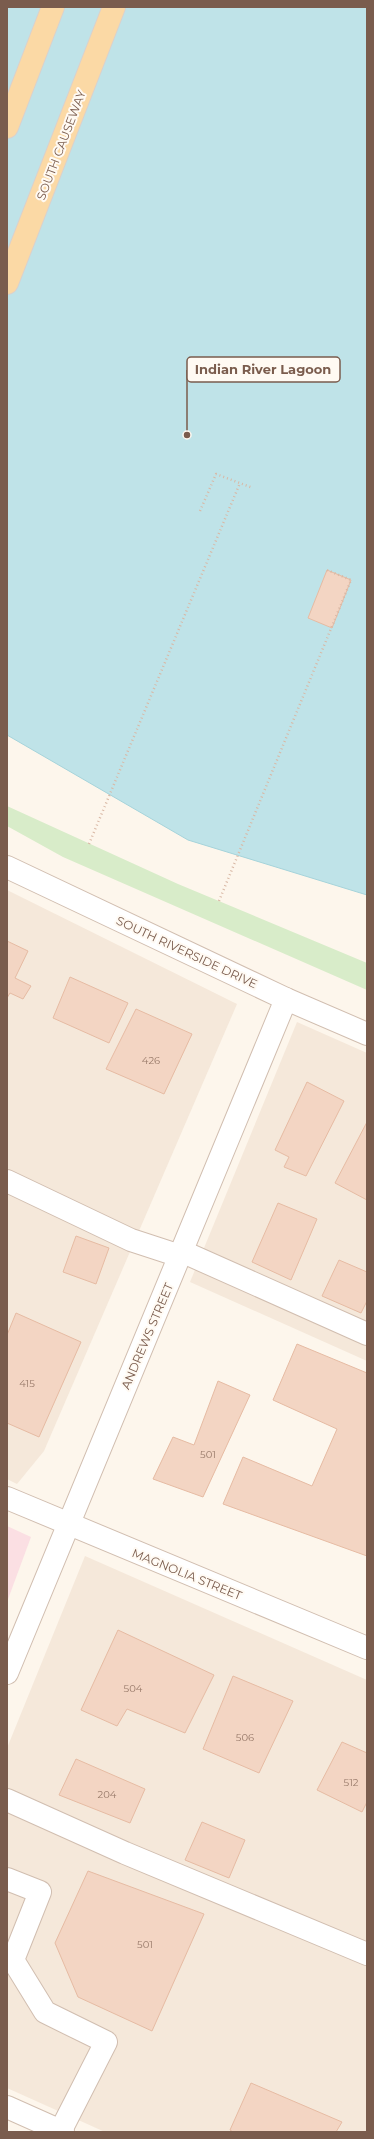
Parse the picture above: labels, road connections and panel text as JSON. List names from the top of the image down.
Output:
{
  "streets": {
    "main road": ["SOUTH CAUSEWAY"],
    "street": ["SOUTH RIVERSIDE DRIVE", "ANDREWS STREET", "MAGNOLIA STREET"]
  },
  "crossings": [
    ["SOUTH RIVERSIDE DRIVE", "ANDREWS STREET"],
    ["ANDREWS STREET", "MAGNOLIA STREET"]
  ],
  "places": ["Indian River Lagoon"],
  "house_numbers": [
    "426",
    "415",
    "501",
    "504",
    "506",
    "512",
    "204",
    "501"
  ]
}
